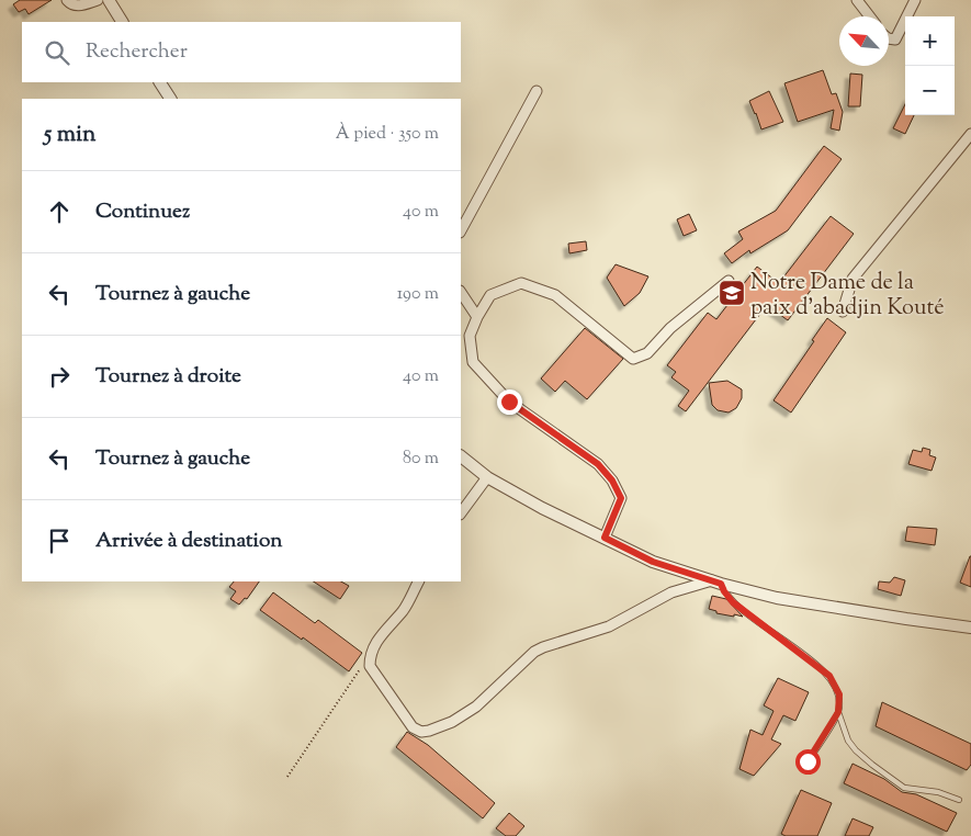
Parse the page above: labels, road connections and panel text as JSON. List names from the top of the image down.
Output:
{
  "places": {
    "school or university": ["Notre Dame de la paix d'abadjin Kouté"]
  },
  "north": "top left",
  "page": {
    "map_buttons": ["+", "−"],
    "search": "Rechercher",
    "heading": ["5 min", "À pied · 350 m"],
    "list": [
      ["Continuez", "40 m"],
      ["Tournez à gauche", "190 m"],
      ["Tournez à droite", "40 m"],
      ["Tournez à gauche", "80 m"],
      "Arrivée à destination"
    ]
  }
}
